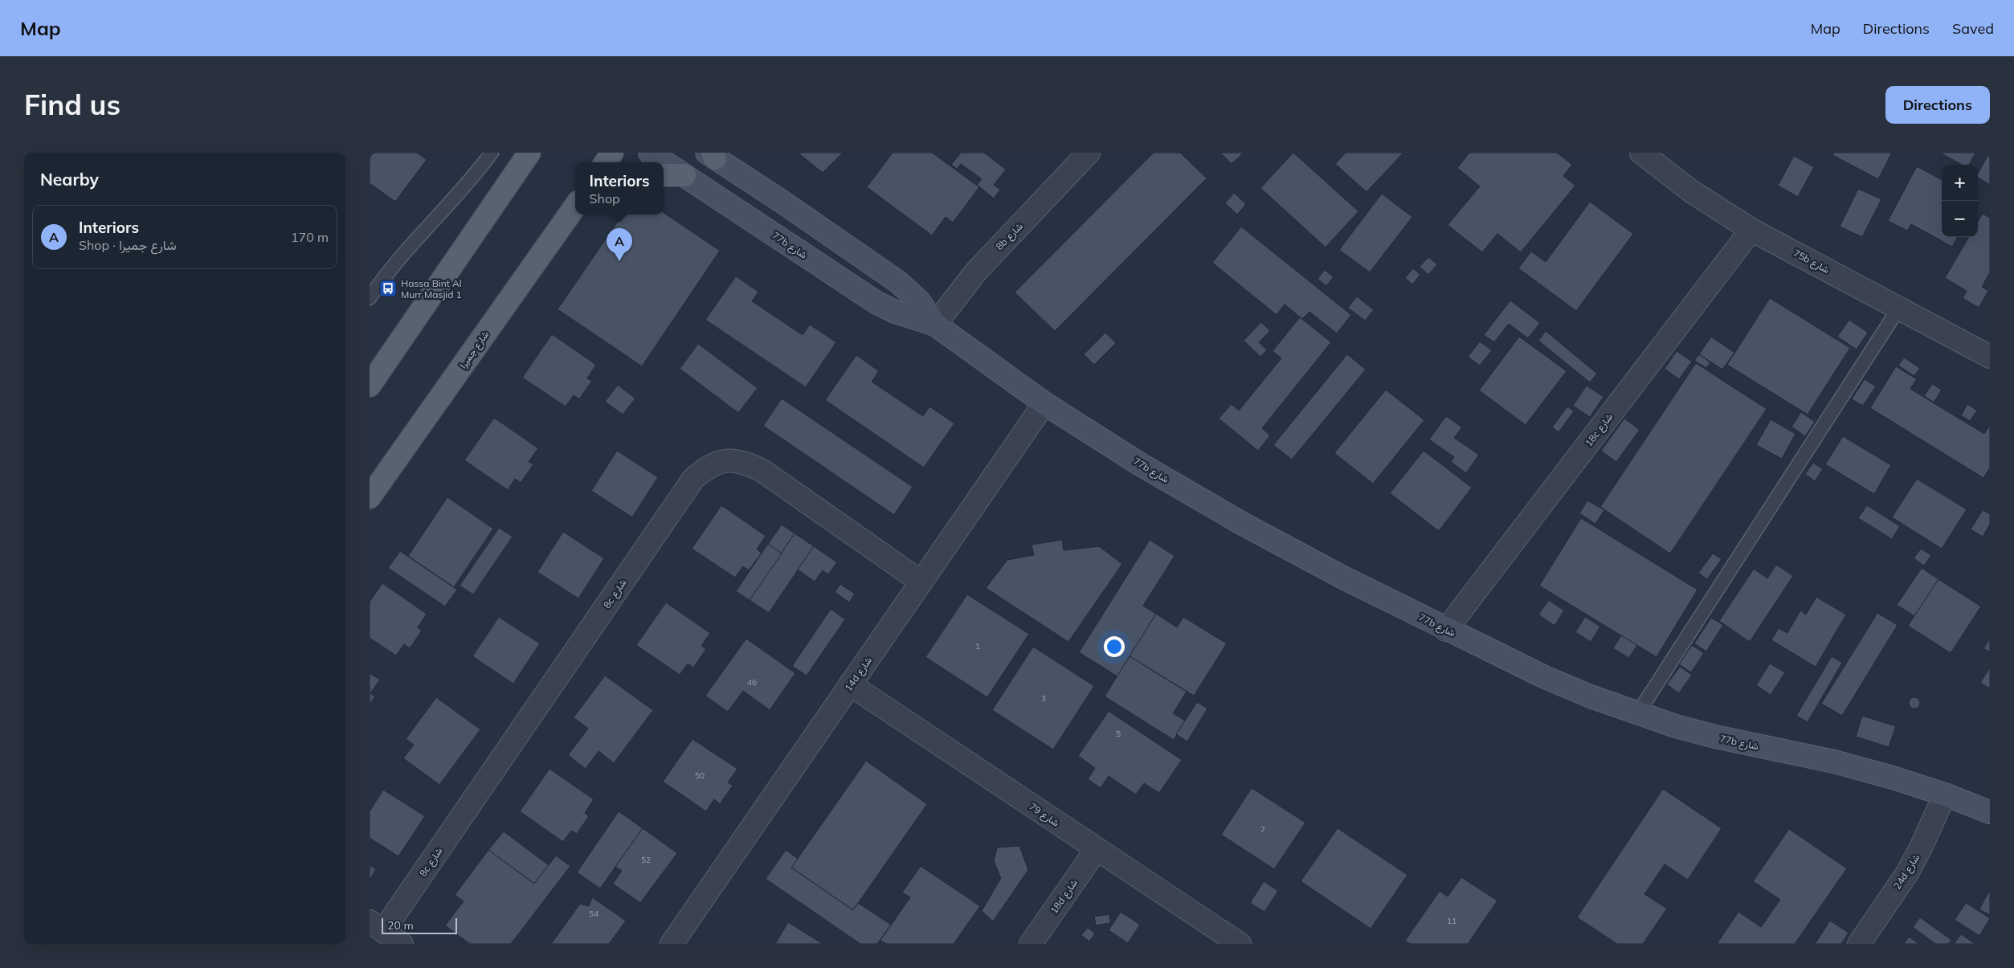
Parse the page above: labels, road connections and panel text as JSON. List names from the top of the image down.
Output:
{
  "streets": {
    "main road": ["شارع جميرا"],
    "street": [
      "8b شارع",
      "77b شارع",
      "75b شارع",
      "18c شارع",
      "8c شارع",
      "14d شارع",
      "شارع 79",
      "24d شارع",
      "18d شارع"
    ]
  },
  "crossings": [
    ["8b شارع", "77b شارع"],
    ["77b شارع", "18c شارع"],
    ["77b شارع", "14d شارع"],
    ["77b شارع", "24d شارع"],
    ["75b شارع", "18c شارع"],
    ["8c شارع", "14d شارع"],
    ["14d شارع", "شارع 79"],
    ["شارع 79", "18d شارع"]
  ],
  "places": {
    "bus stop": ["Hassa Bint Al Murr Masjid 1"]
  },
  "house_numbers": [
    "1",
    "46",
    "3",
    "5",
    "50",
    "7",
    "52",
    "54",
    "11"
  ],
  "scale_bar": "20 m",
  "page": {
    "header": "Map",
    "nav": ["Map", "Directions", "Saved"],
    "buttons": "Directions",
    "title": "Find us",
    "heading": "Nearby",
    "popup": ["Interiors", "Shop"],
    "map_buttons": ["+", "−"],
    "list": [
      {
        "mark": "A",
        "name": "Interiors",
        "note": "Shop · شارع جميرا",
        "value": "170 m"
      }
    ],
    "pins": "A",
    "scale": "20 m"
  }
}
